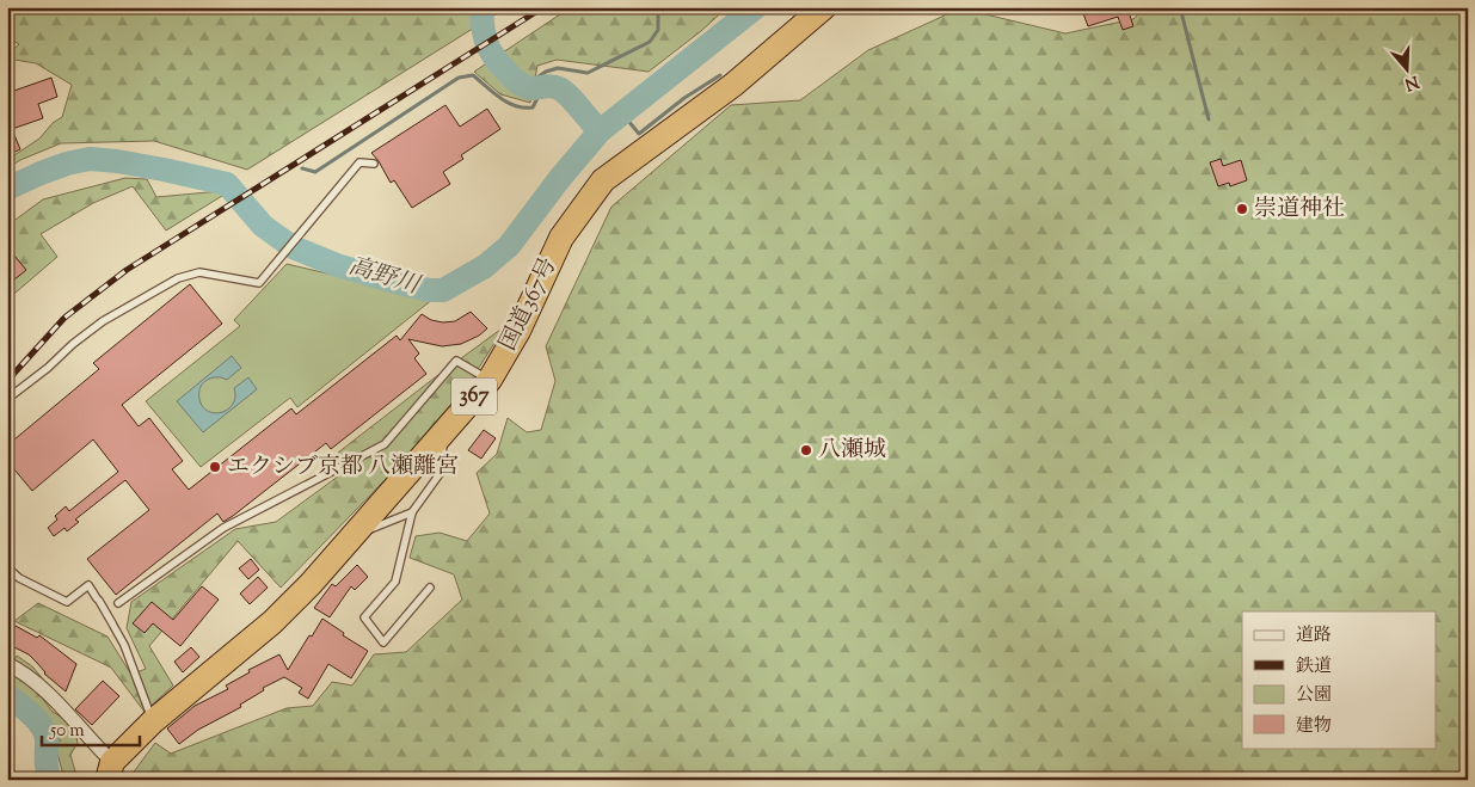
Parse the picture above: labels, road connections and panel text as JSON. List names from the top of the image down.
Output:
{
  "streets": {
    "highway": ["国道367号", "367"]
  },
  "water": ["高野川"],
  "places": ["崇道神社", "八瀬城", "エクシブ京都 八瀬離宮"],
  "legend": [
    "道路",
    "鉄道",
    "公園",
    "建物"
  ],
  "scale_bar": "50 m",
  "north": "bottom"
}
